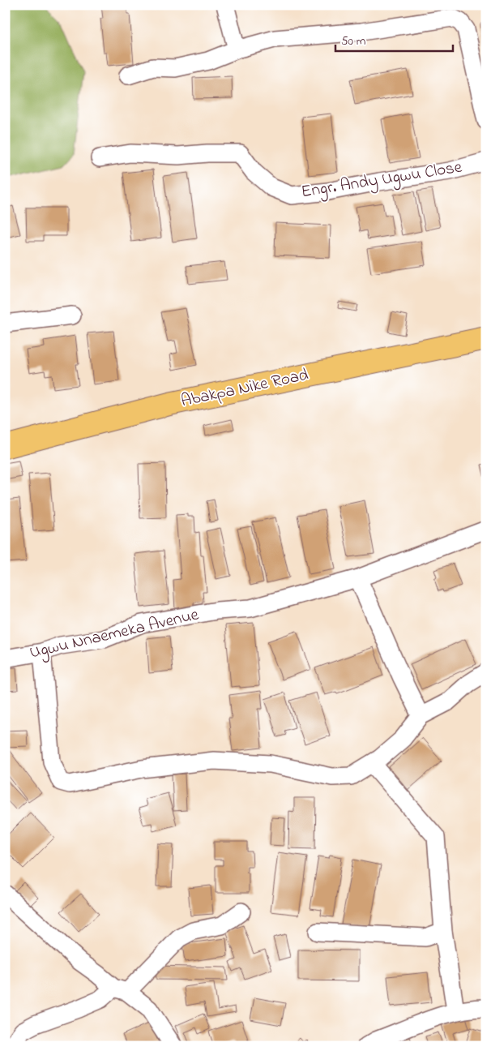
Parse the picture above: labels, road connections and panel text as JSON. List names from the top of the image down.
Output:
{
  "streets": {
    "main road": ["Abakpa Nike Road"],
    "street": ["Engr. Andy Ugwu Close", "Ugwu Nnaemeka Avenue"]
  },
  "scale_bar": "50 m"
}
